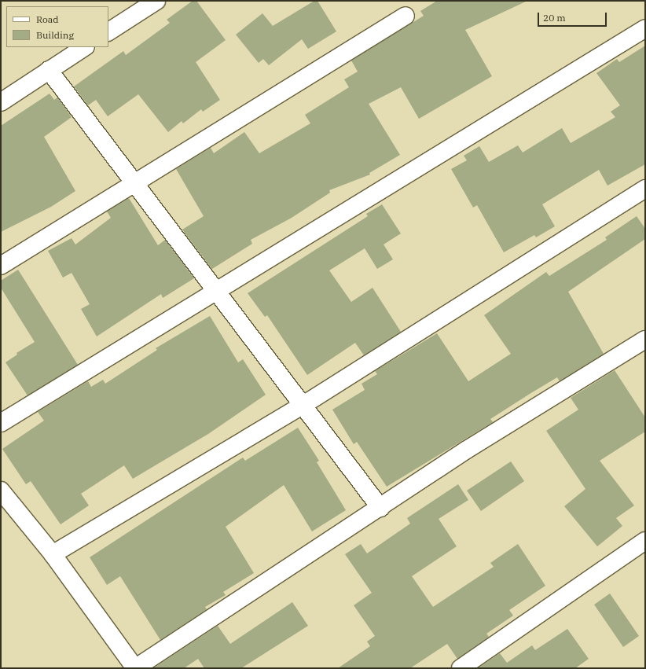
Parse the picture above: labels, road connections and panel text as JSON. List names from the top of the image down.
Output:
{
  "legend": ["Road", "Building"],
  "scale_bar": "20 m"
}
